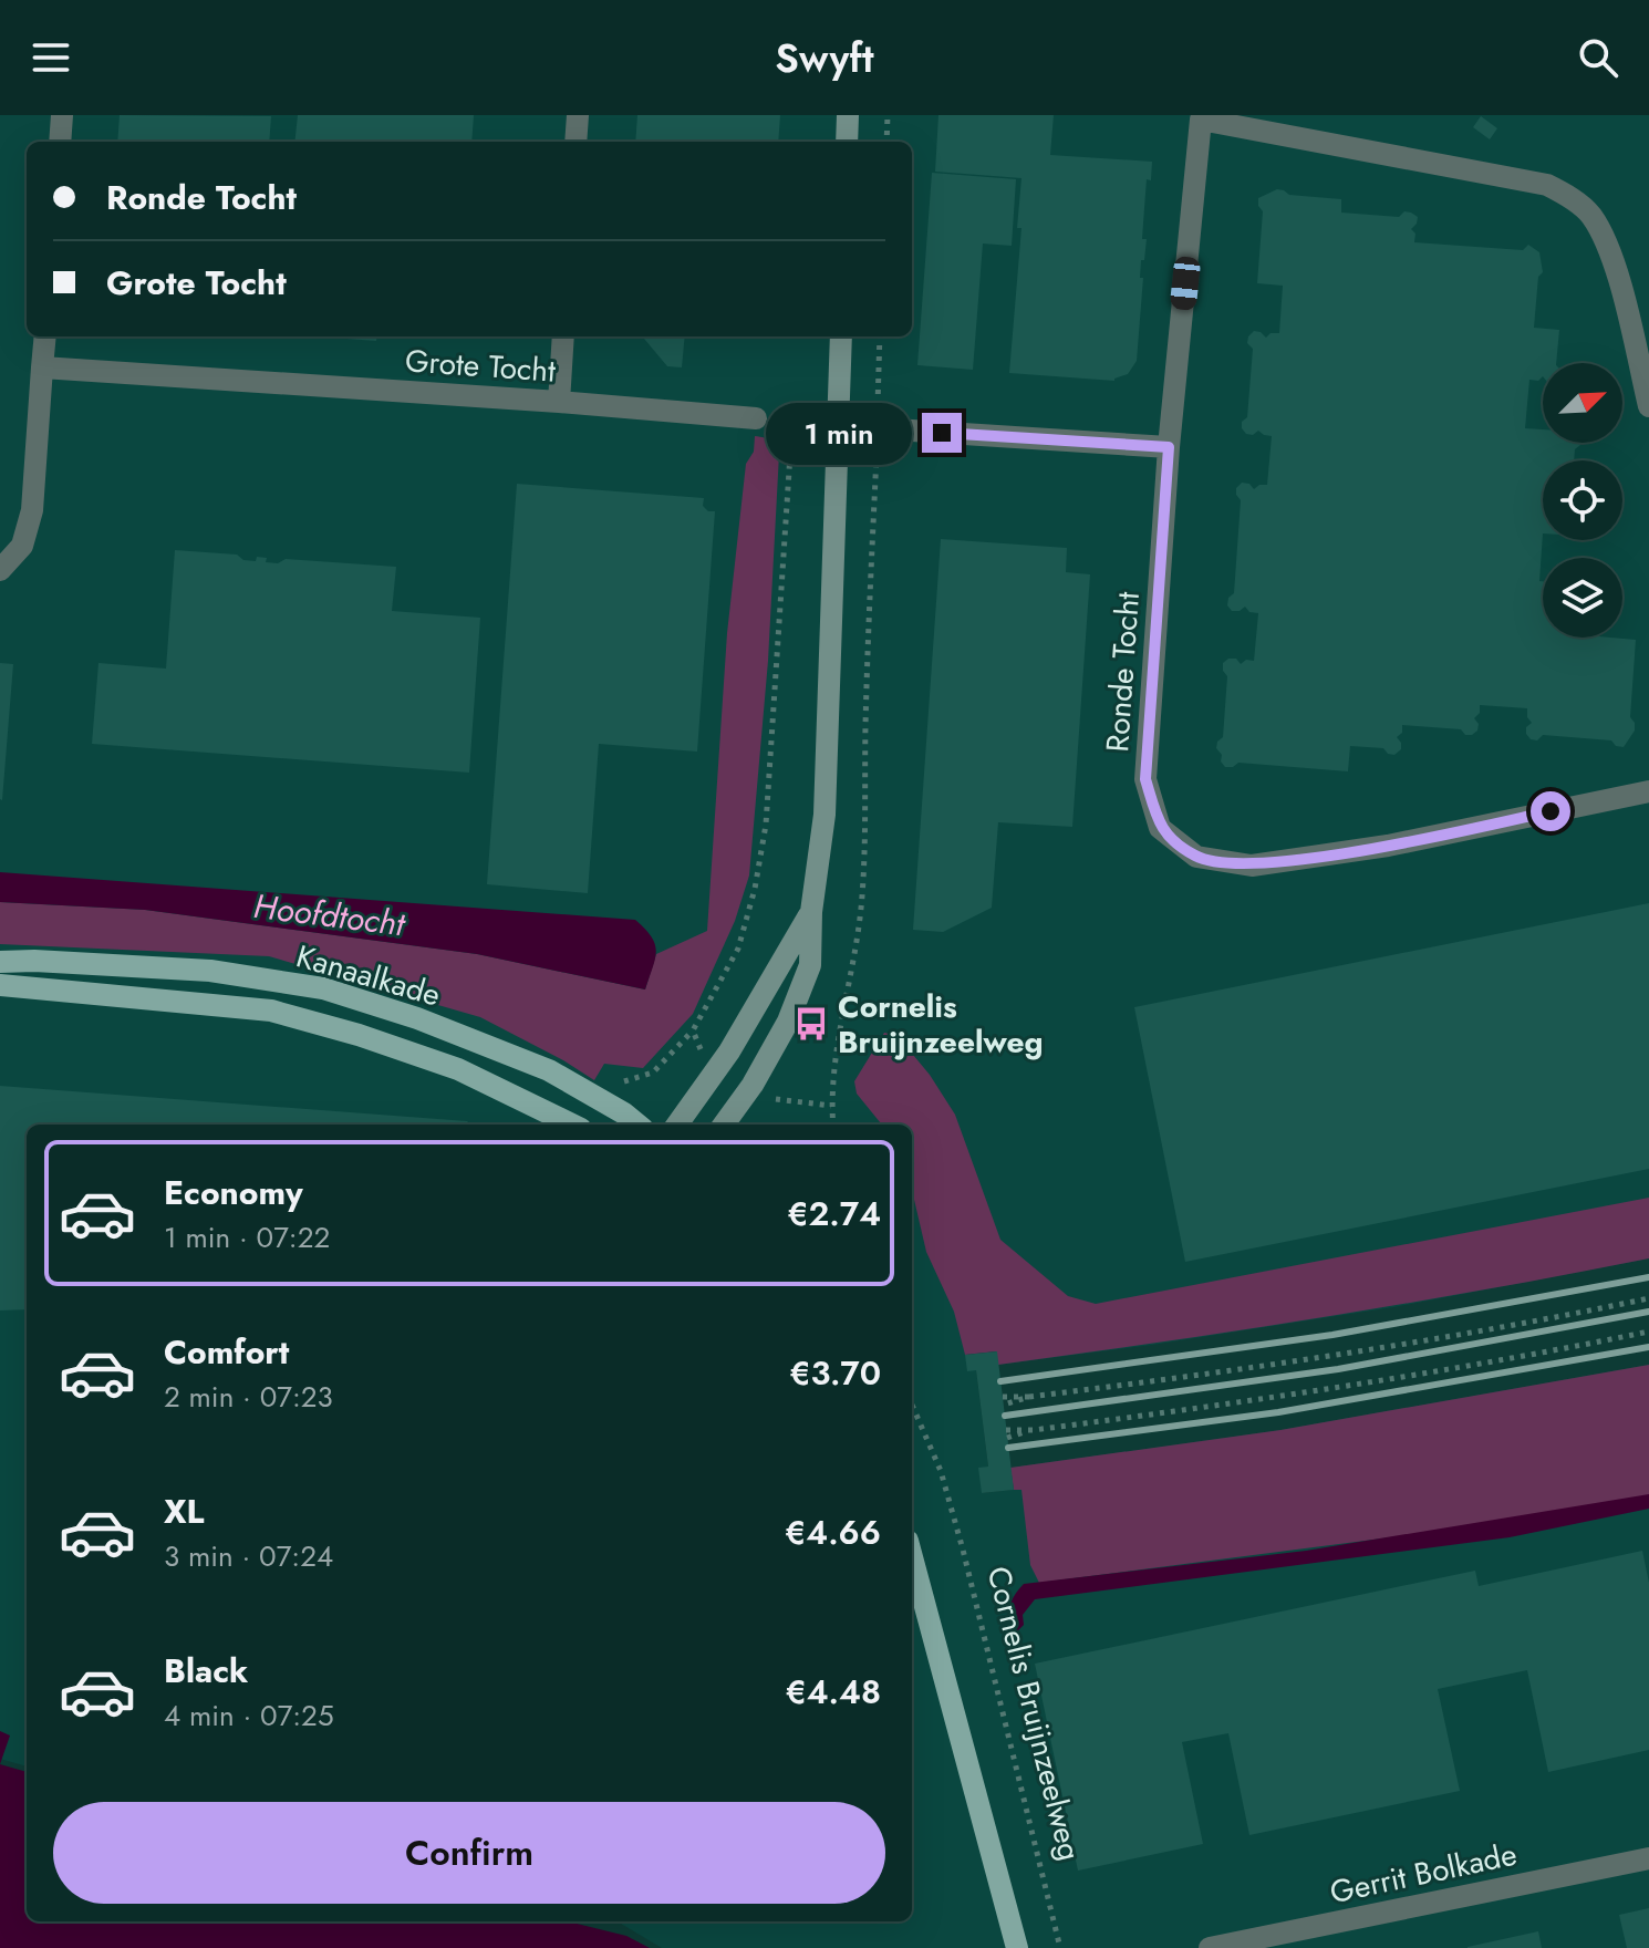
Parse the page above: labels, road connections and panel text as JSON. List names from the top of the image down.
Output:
{
  "streets": {
    "main road": ["Kanaalkade"],
    "street": ["Grote Tocht", "Ronde Tocht", "Gerrit Bolkade"],
    "path": ["Cornelis Bruijnzeelweg"]
  },
  "water": ["Hoofdtocht"],
  "places": {
    "bus stop": ["Cornelis Bruijnzeelweg"]
  },
  "north": "top right",
  "page": {
    "header": "Swyft",
    "banner": ["Ronde Tocht", "Grote Tocht"],
    "bubble": "1 min",
    "list": [
      {
        "name": "Economy",
        "note": "1 min · 07:22",
        "value": "€2.74"
      },
      {
        "name": "Comfort",
        "note": "2 min · 07:23",
        "value": "€3.70"
      },
      {
        "name": "XL",
        "note": "3 min · 07:24",
        "value": "€4.66"
      },
      {
        "name": "Black",
        "note": "4 min · 07:25",
        "value": "€4.48"
      }
    ],
    "buttons": "Confirm"
  }
}
